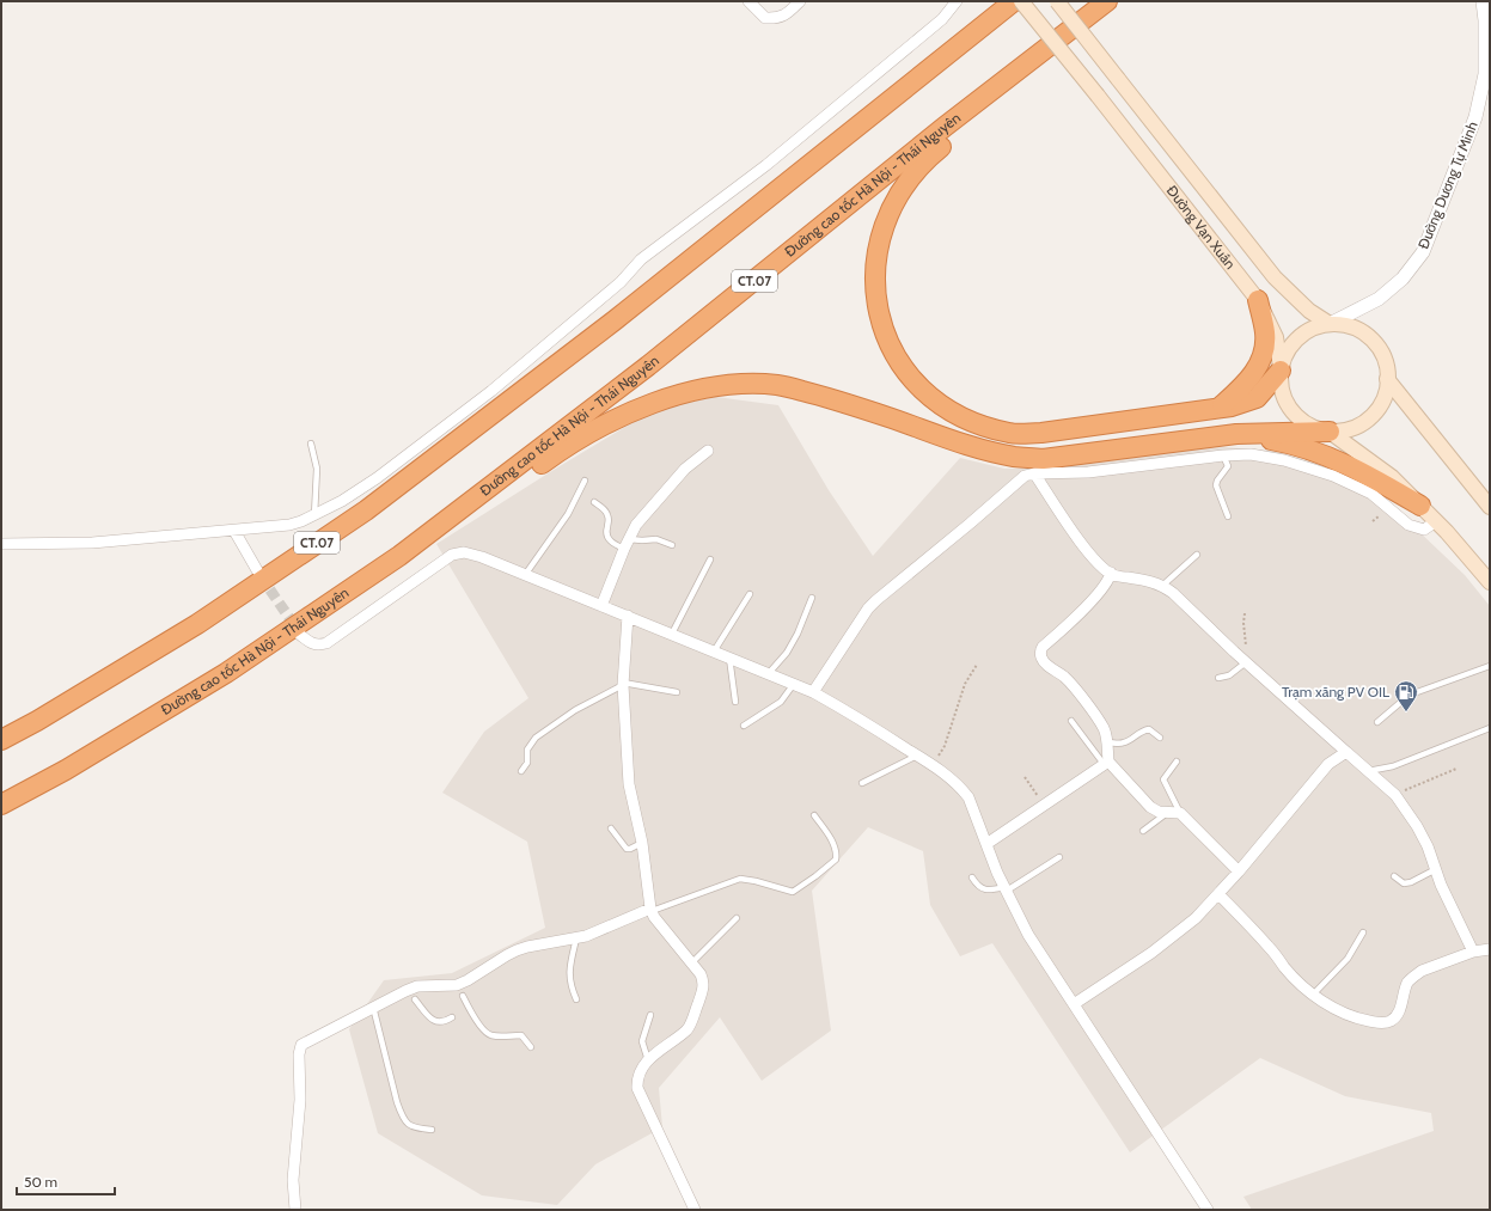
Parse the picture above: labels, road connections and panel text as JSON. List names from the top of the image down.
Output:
{
  "streets": {
    "highway": ["Đường cao tốc Hà Nội - Thái Nguyên", "CT.07"],
    "main road": ["Đường Vạn Xuân"],
    "street": ["Đường Dương Tự Minh"]
  },
  "crossings": [
    ["Đường Dương Tự Minh", "Đường Vạn Xuân"]
  ],
  "places": {
    "fuel station": ["Trạm xăng PV OIL"]
  },
  "scale_bar": "50 m"
}
